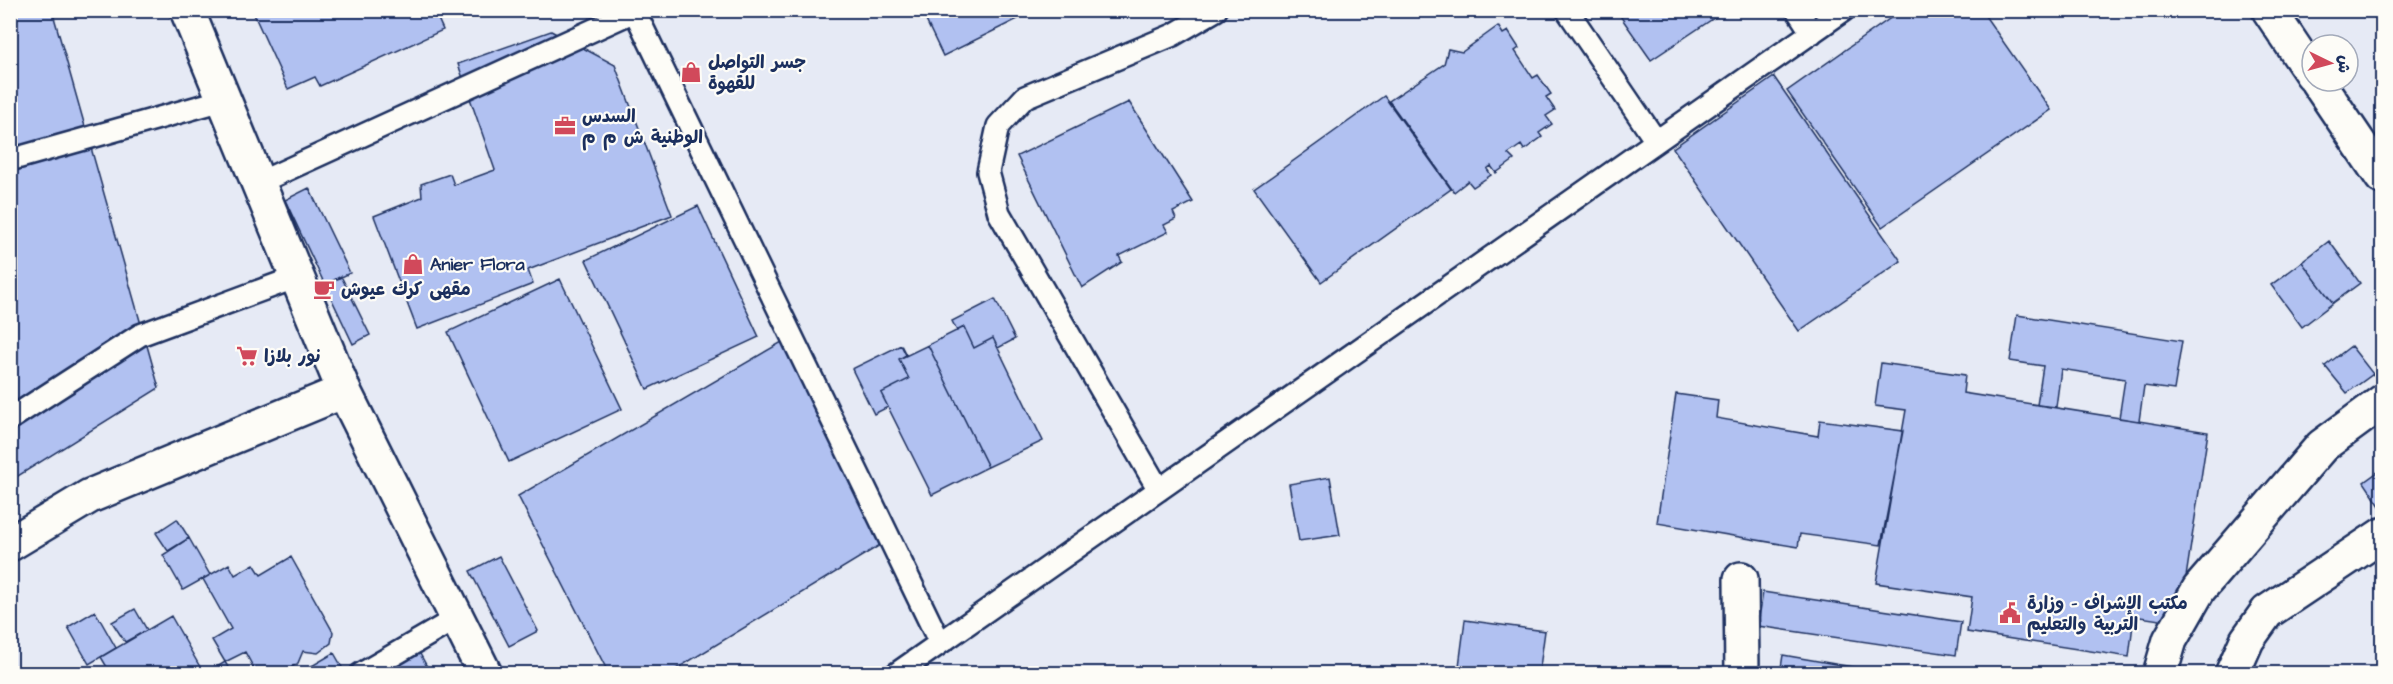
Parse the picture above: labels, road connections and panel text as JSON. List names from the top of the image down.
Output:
{
  "places": {
    "shop": ["جسر التواصل للقهوة", "Anier Flora"],
    "office": ["السدس الوطنیة ش م م"],
    "cafe": ["مقهى كرك عيوش"],
    "supermarket": ["نور بلازا"],
    "public building": ["مكتب الإشراف - وزارة التربية والتعليم"]
  },
  "north": "right"
}
